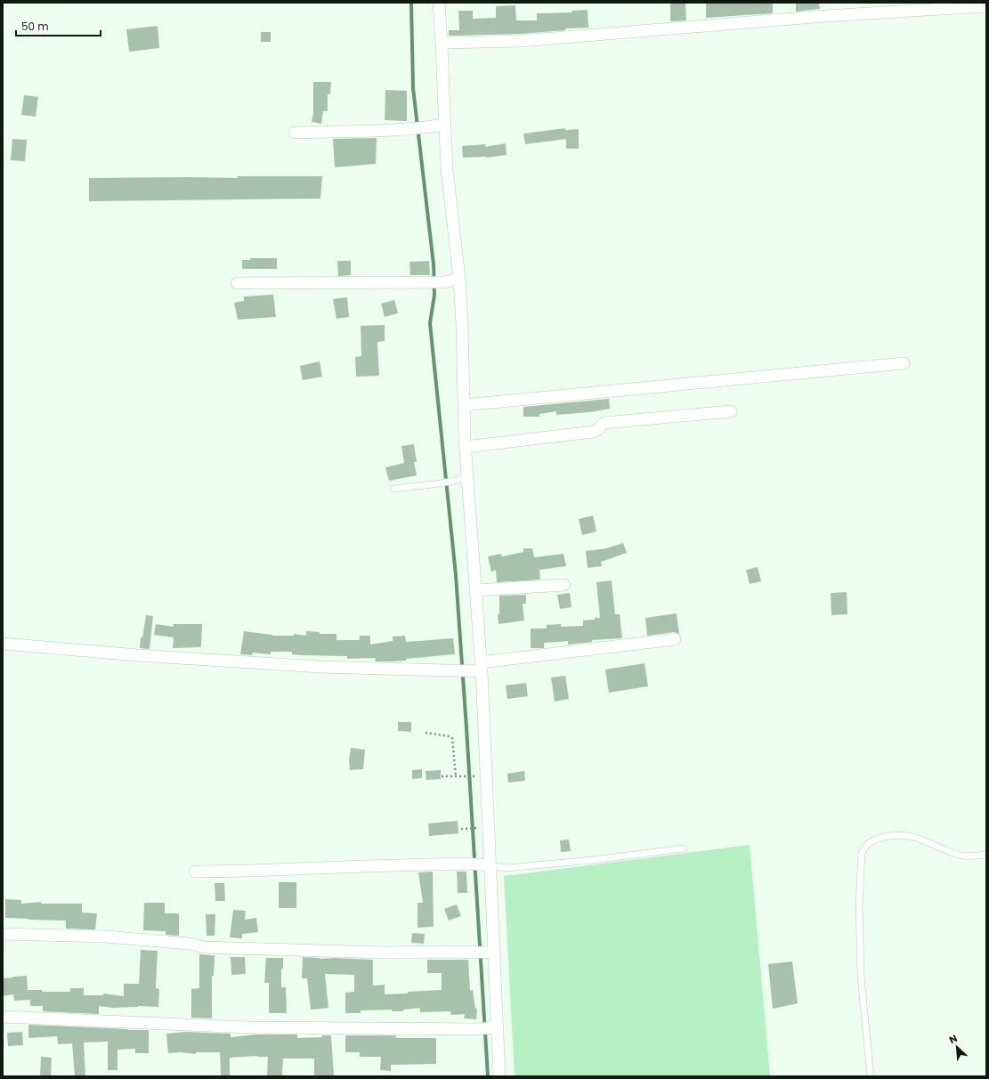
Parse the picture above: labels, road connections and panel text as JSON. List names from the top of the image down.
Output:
{
  "scale_bar": "50 m",
  "north": "top left"
}
